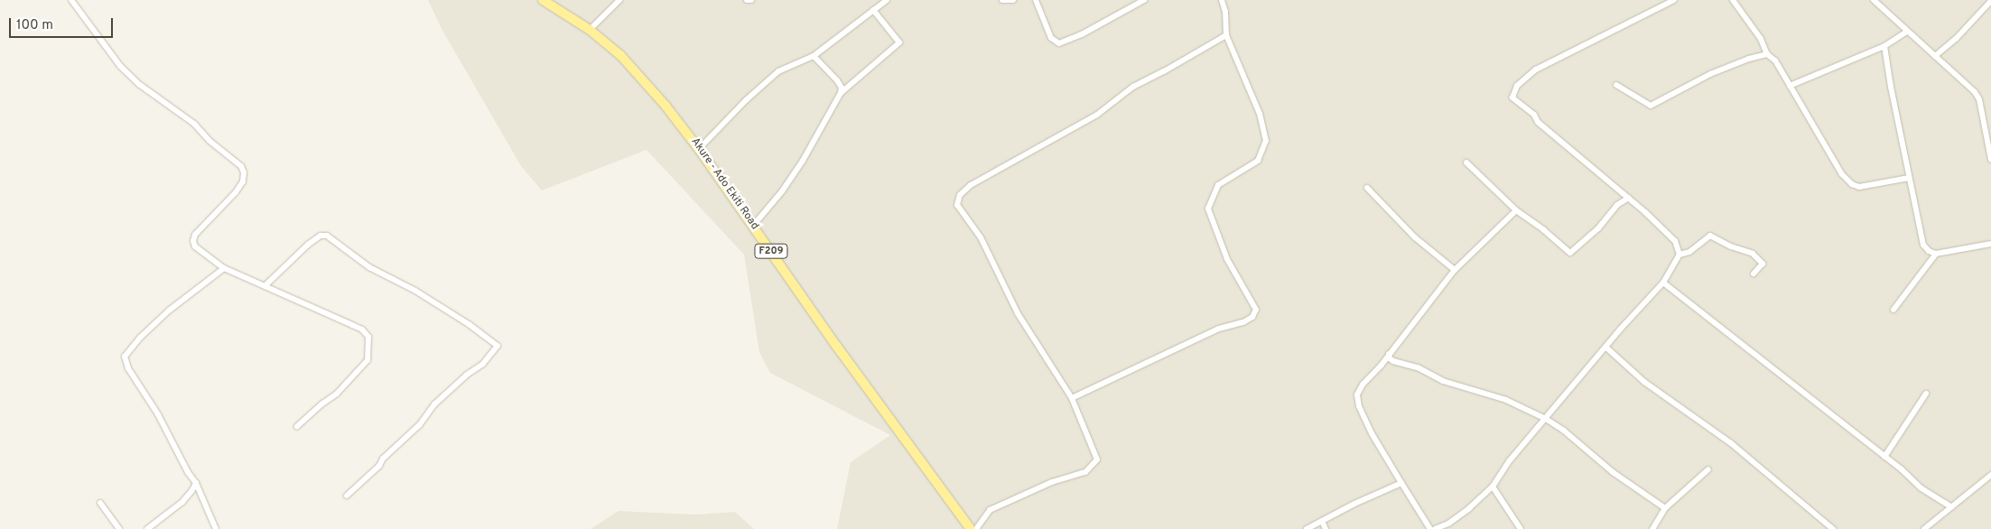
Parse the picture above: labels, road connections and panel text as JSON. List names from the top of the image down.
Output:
{
  "streets": {
    "main road": ["Akure - Ado Ekiti Road", "F209"]
  },
  "scale_bar": "100 m"
}
